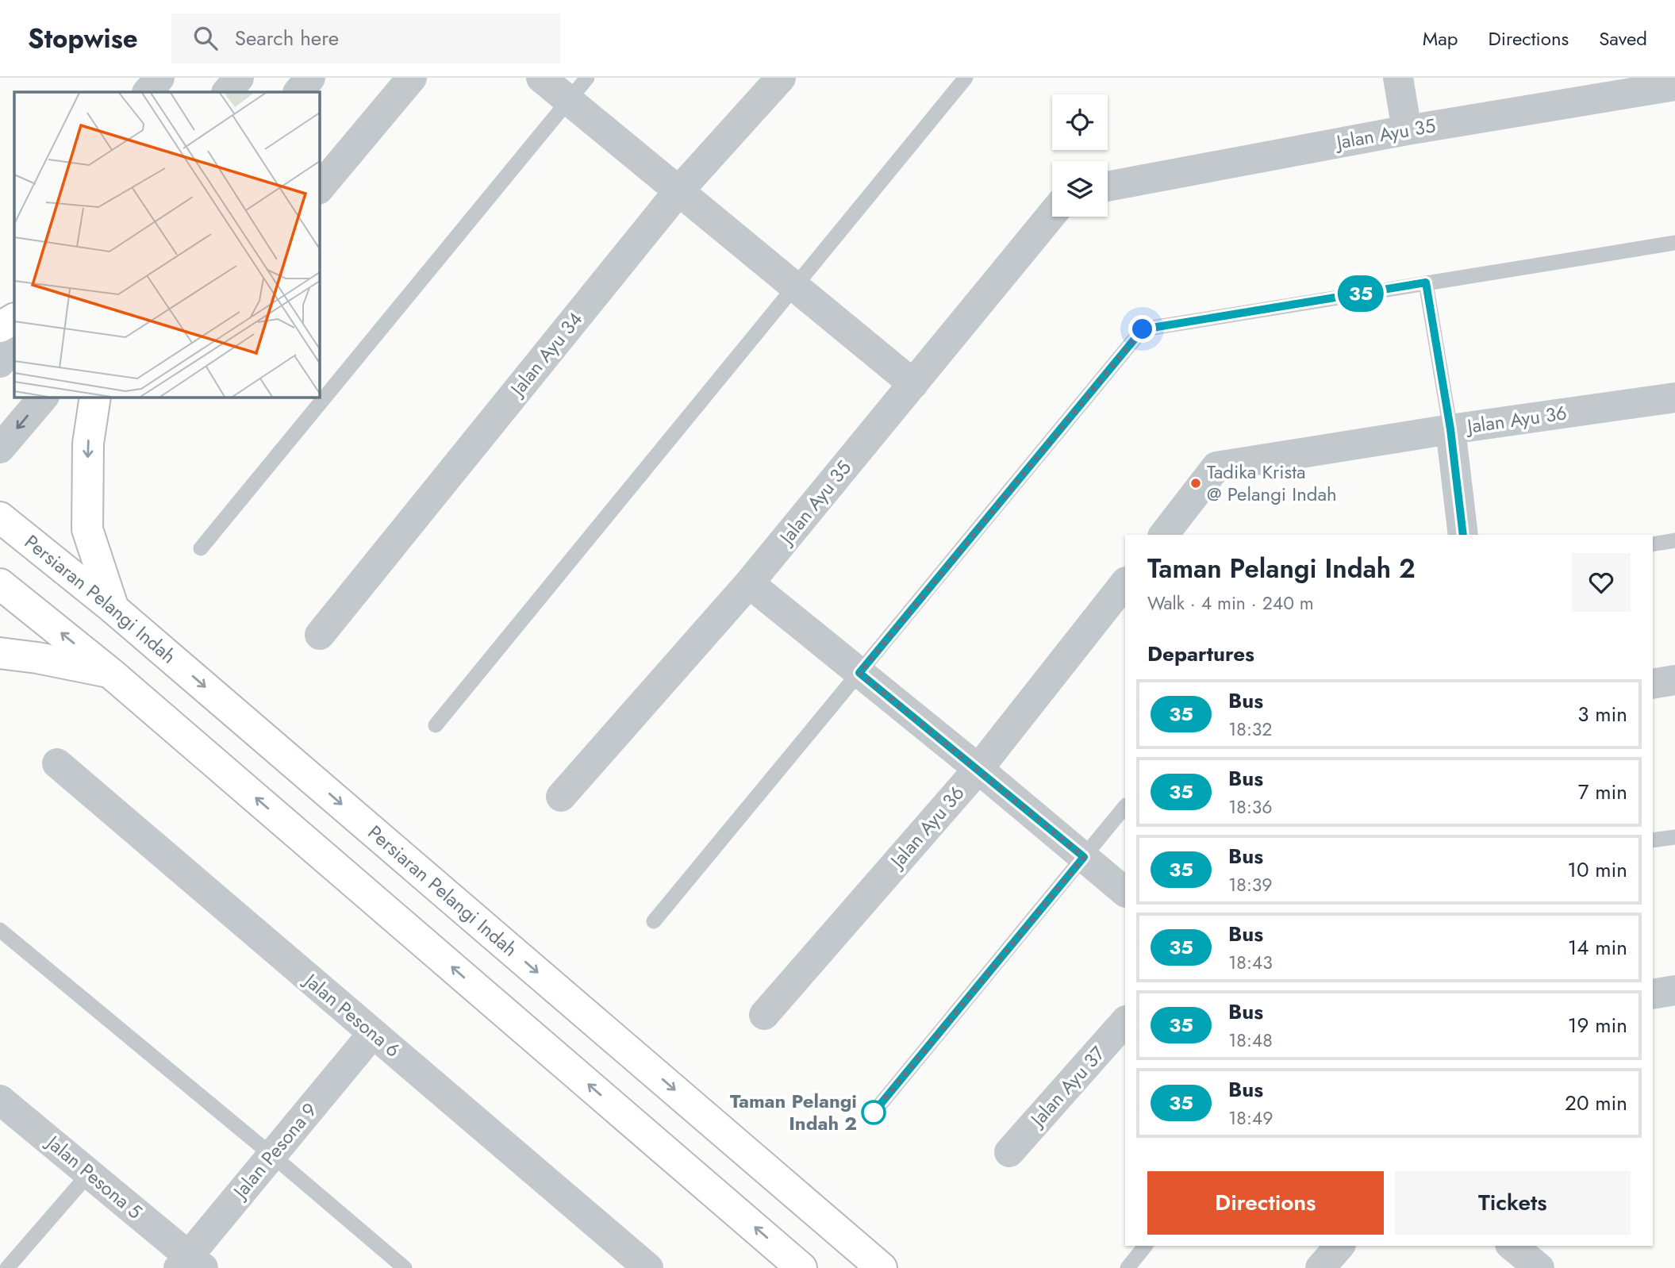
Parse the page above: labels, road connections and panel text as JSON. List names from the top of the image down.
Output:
{
  "streets": {
    "main road": ["Persiaran Pelangi Indah"],
    "street": [
      "Jalan Ayu 35",
      "Jalan Ayu 34",
      "Jalan Ayu 36",
      "Jalan Pesona 6",
      "Jalan Ayu 37",
      "Jalan Pesona 9",
      "Jalan Pesona 5"
    ]
  },
  "crossings": [
    ["Jalan Pesona 6", "Jalan Pesona 9"],
    ["Jalan Pesona 9", "Jalan Pesona 5"]
  ],
  "places": ["Tadika Krista @ Pelangi Indah", "Taman Pelangi Indah 2"],
  "lines": ["bus line 35"],
  "page": {
    "header": "Stopwise",
    "search": "Search here",
    "nav": ["Map", "Directions", "Saved"],
    "on_map": "35",
    "heading": [
      ["Taman Pelangi Indah 2", "Walk · 4 min · 240 m"],
      "Departures"
    ],
    "list": [
      {
        "mark": "35",
        "name": "Bus",
        "note": "18:32",
        "value": "3 min"
      },
      {
        "mark": "35",
        "name": "Bus",
        "note": "18:36",
        "value": "7 min"
      },
      {
        "mark": "35",
        "name": "Bus",
        "note": "18:39",
        "value": "10 min"
      },
      {
        "mark": "35",
        "name": "Bus",
        "note": "18:43",
        "value": "14 min"
      },
      {
        "mark": "35",
        "name": "Bus",
        "note": "18:48",
        "value": "19 min"
      },
      {
        "mark": "35",
        "name": "Bus",
        "note": "18:49",
        "value": "20 min"
      }
    ],
    "buttons": ["Directions", "Tickets"]
  }
}
